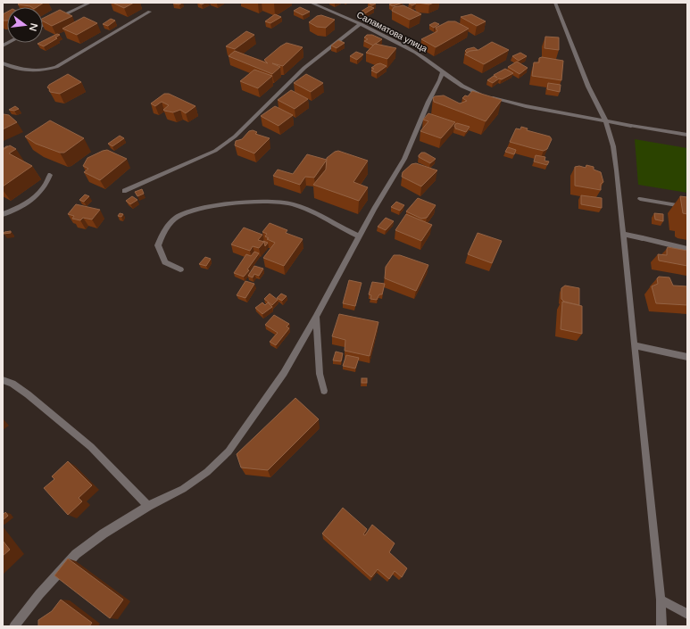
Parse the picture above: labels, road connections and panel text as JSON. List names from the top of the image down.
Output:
{
  "streets": {
    "street": ["Саламатова улица"]
  },
  "north": "right"
}
